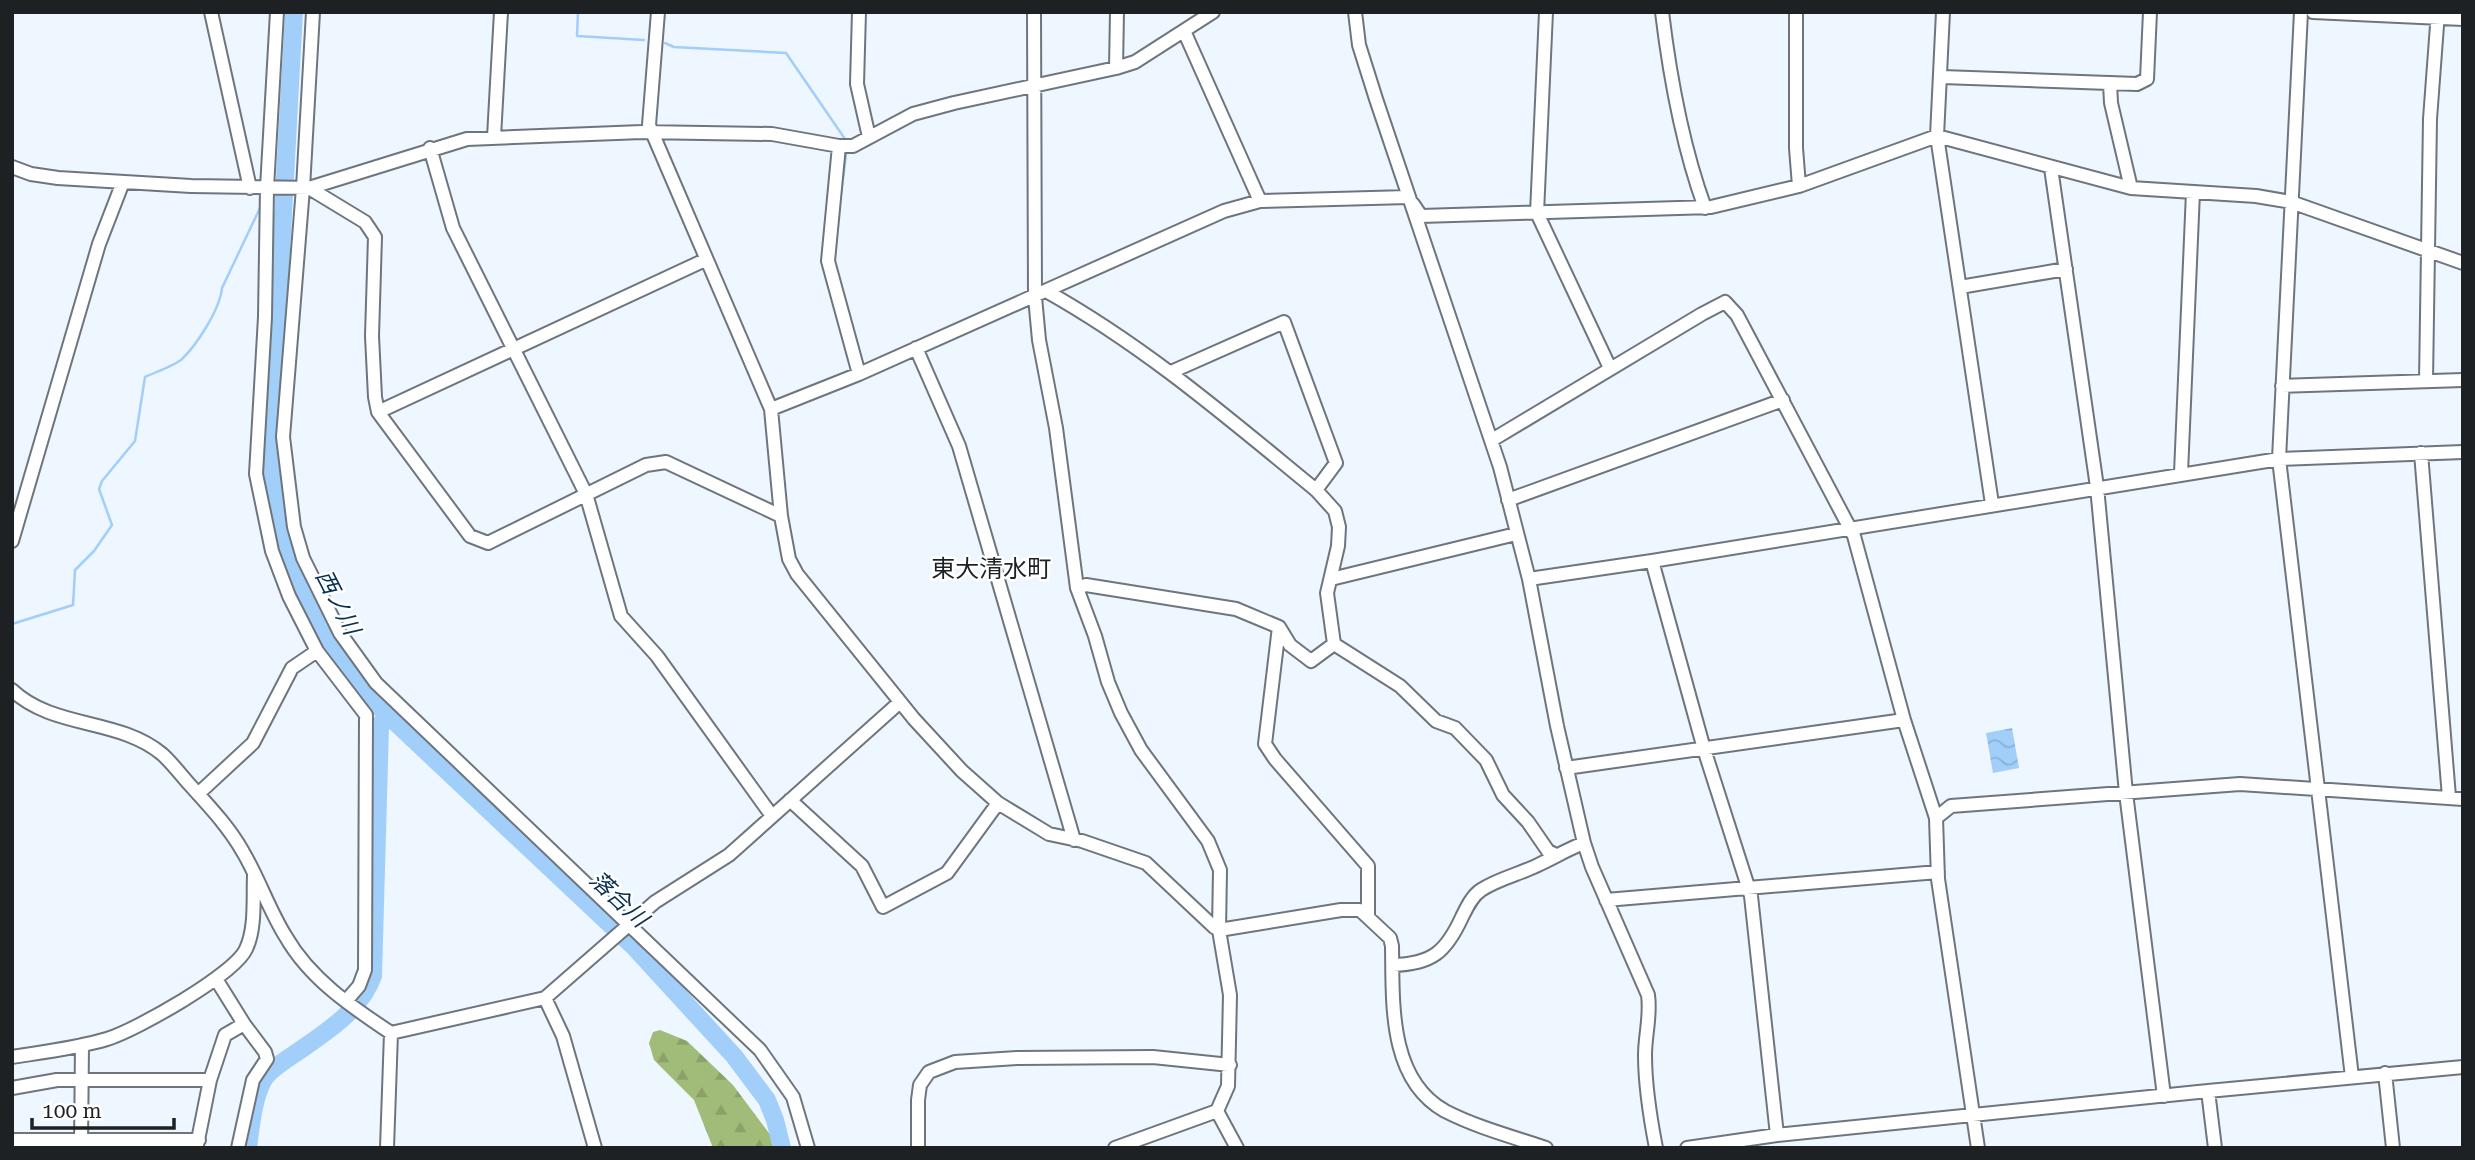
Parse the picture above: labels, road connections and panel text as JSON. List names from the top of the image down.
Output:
{
  "districts": ["東大清水町"],
  "water": ["西ノ川", "落合川"],
  "scale_bar": "100 m"
}
